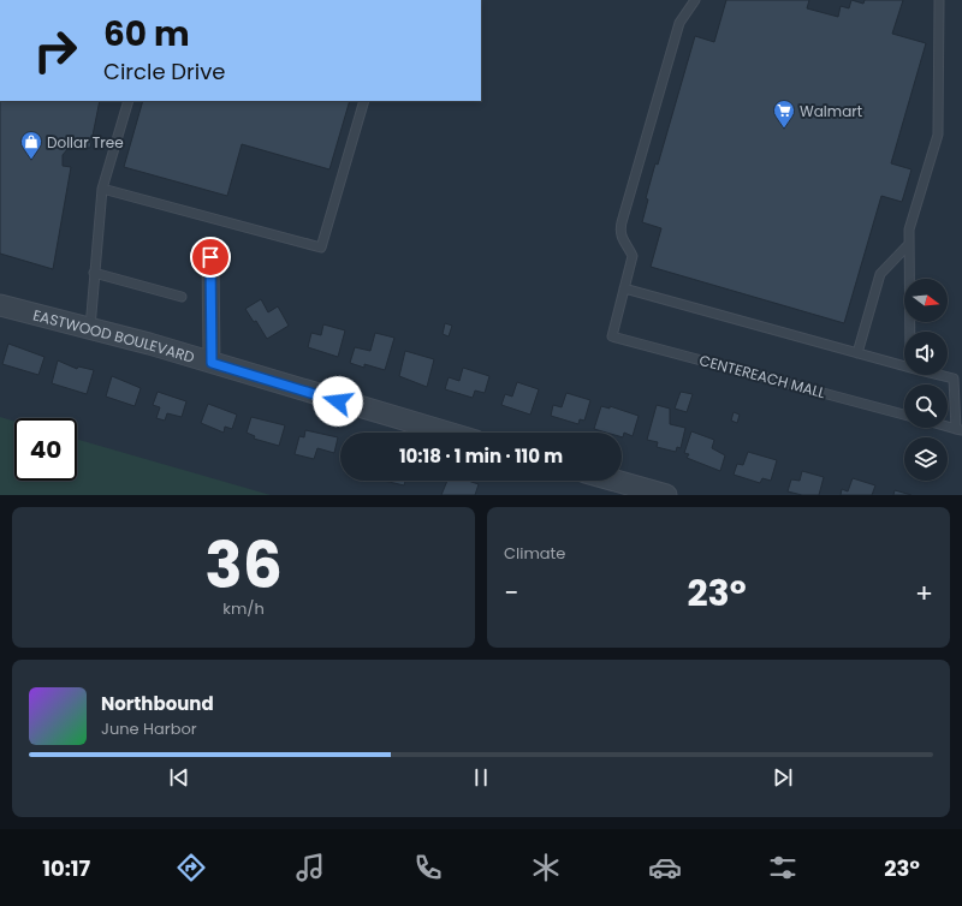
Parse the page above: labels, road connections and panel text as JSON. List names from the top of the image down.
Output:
{
  "streets": {
    "street": ["EASTWOOD BOULEVARD"],
    "lane": ["CENTEREACH MALL"]
  },
  "places": {
    "supermarket": ["Walmart"],
    "shop": ["Dollar Tree"]
  },
  "north": "right",
  "page": {
    "turn": ["60 m", "Circle Drive"],
    "limit": "40",
    "trip": "10:18 · 1 min · 110 m",
    "tile": [
      ["36", "km/h"],
      "Climate"
    ],
    "heat": ["−", "23°", "+"],
    "song": ["Northbound", "June Harbor"],
    "tabs": ["10:17", "23°"]
  }
}
